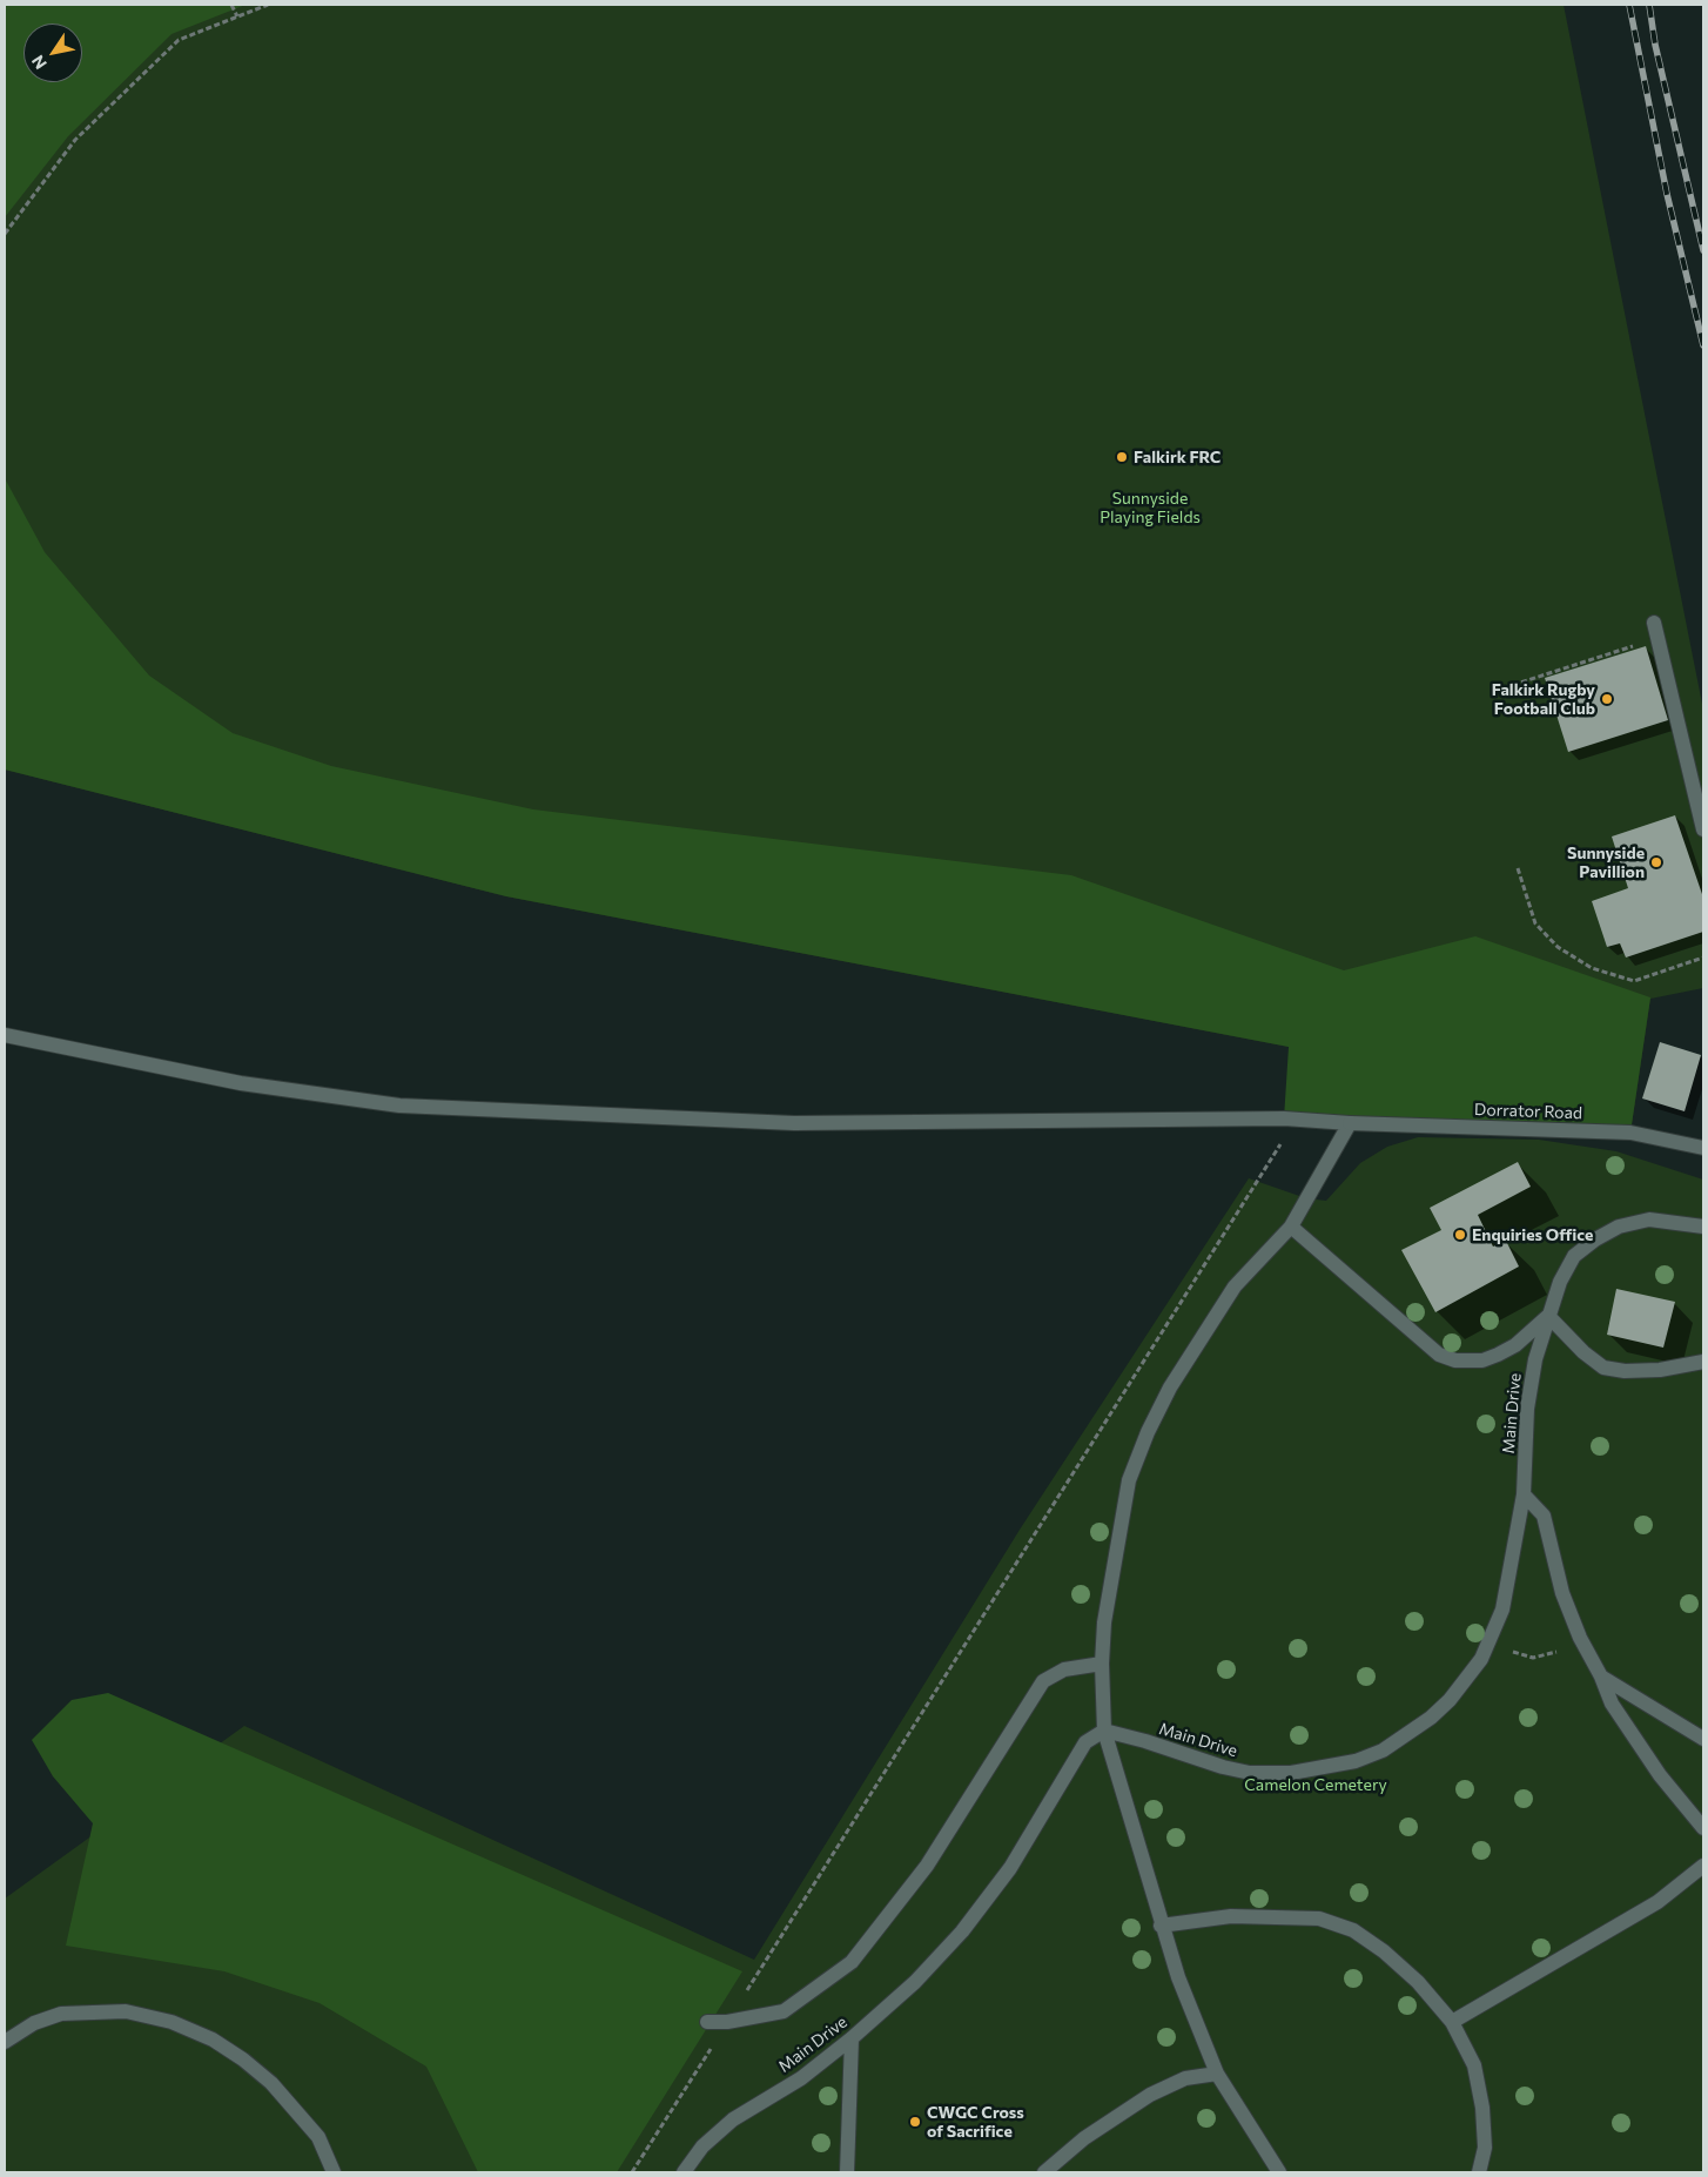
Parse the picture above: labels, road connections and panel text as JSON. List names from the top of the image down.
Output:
{
  "streets": {
    "street": ["Dorrator Road", "Main Drive"]
  },
  "parks": ["Sunnyside Playing Fields", "Camelon Cemetery"],
  "places": [
    "Falkirk FRC",
    "Falkirk Rugby Football Club",
    "Sunnyside Pavillion",
    "Enquiries Office",
    "CWGC Cross of Sacrifice"
  ],
  "north": "bottom left"
}
